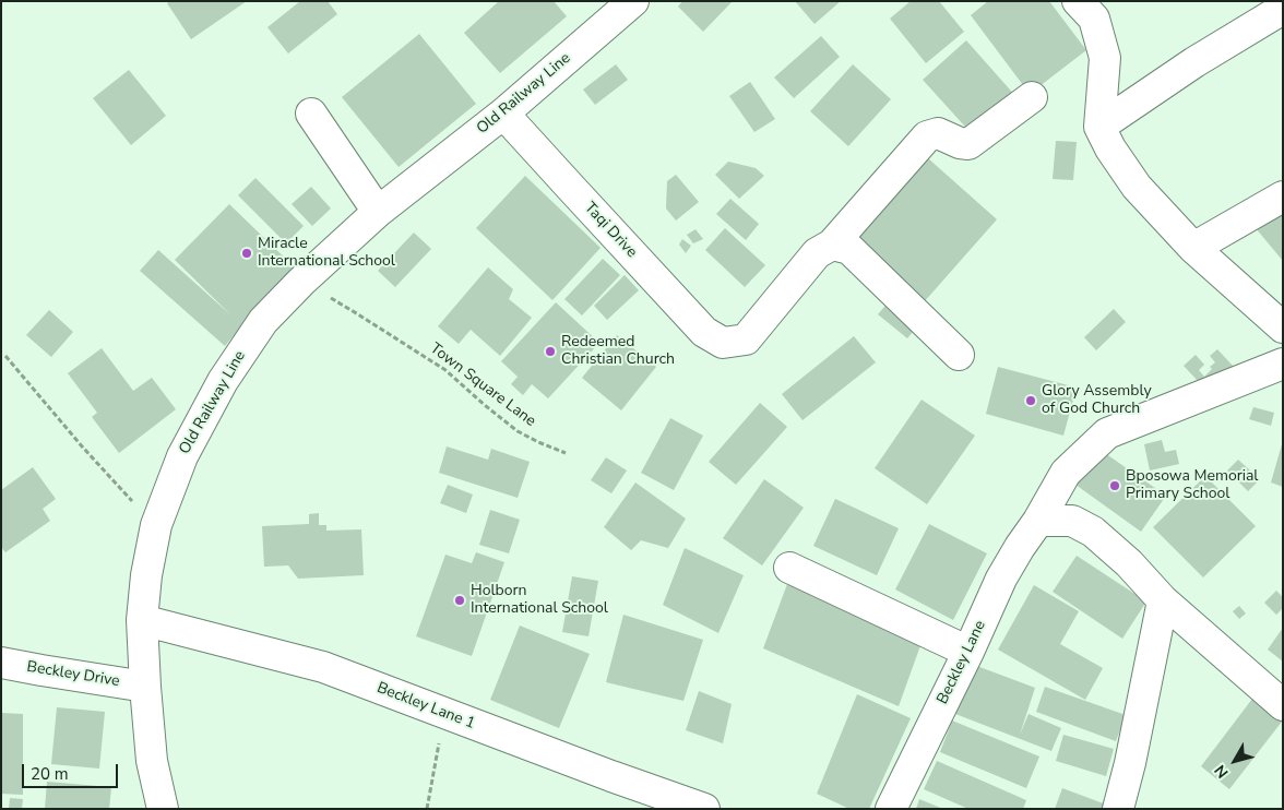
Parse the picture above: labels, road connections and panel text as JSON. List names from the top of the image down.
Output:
{
  "streets": {
    "street": [
      "Old Railway Line",
      "Taqi Drive",
      "Beckley Lane",
      "Beckley Drive",
      "Beckley Lane 1"
    ],
    "path": ["Town Square Lane"]
  },
  "crossings": [
    ["Old Railway Line", "Taqi Drive"],
    ["Old Railway Line", "Town Square Lane"],
    ["Old Railway Line", "Beckley Drive"],
    ["Old Railway Line", "Beckley Lane 1"]
  ],
  "places": [
    "Miracle International School",
    "Redeemed Christian Church",
    "Glory Assembly of God Church",
    "Bposowa Memorial Primary School",
    "Holborn International School"
  ],
  "scale_bar": "20 m",
  "north": "bottom left"
}
